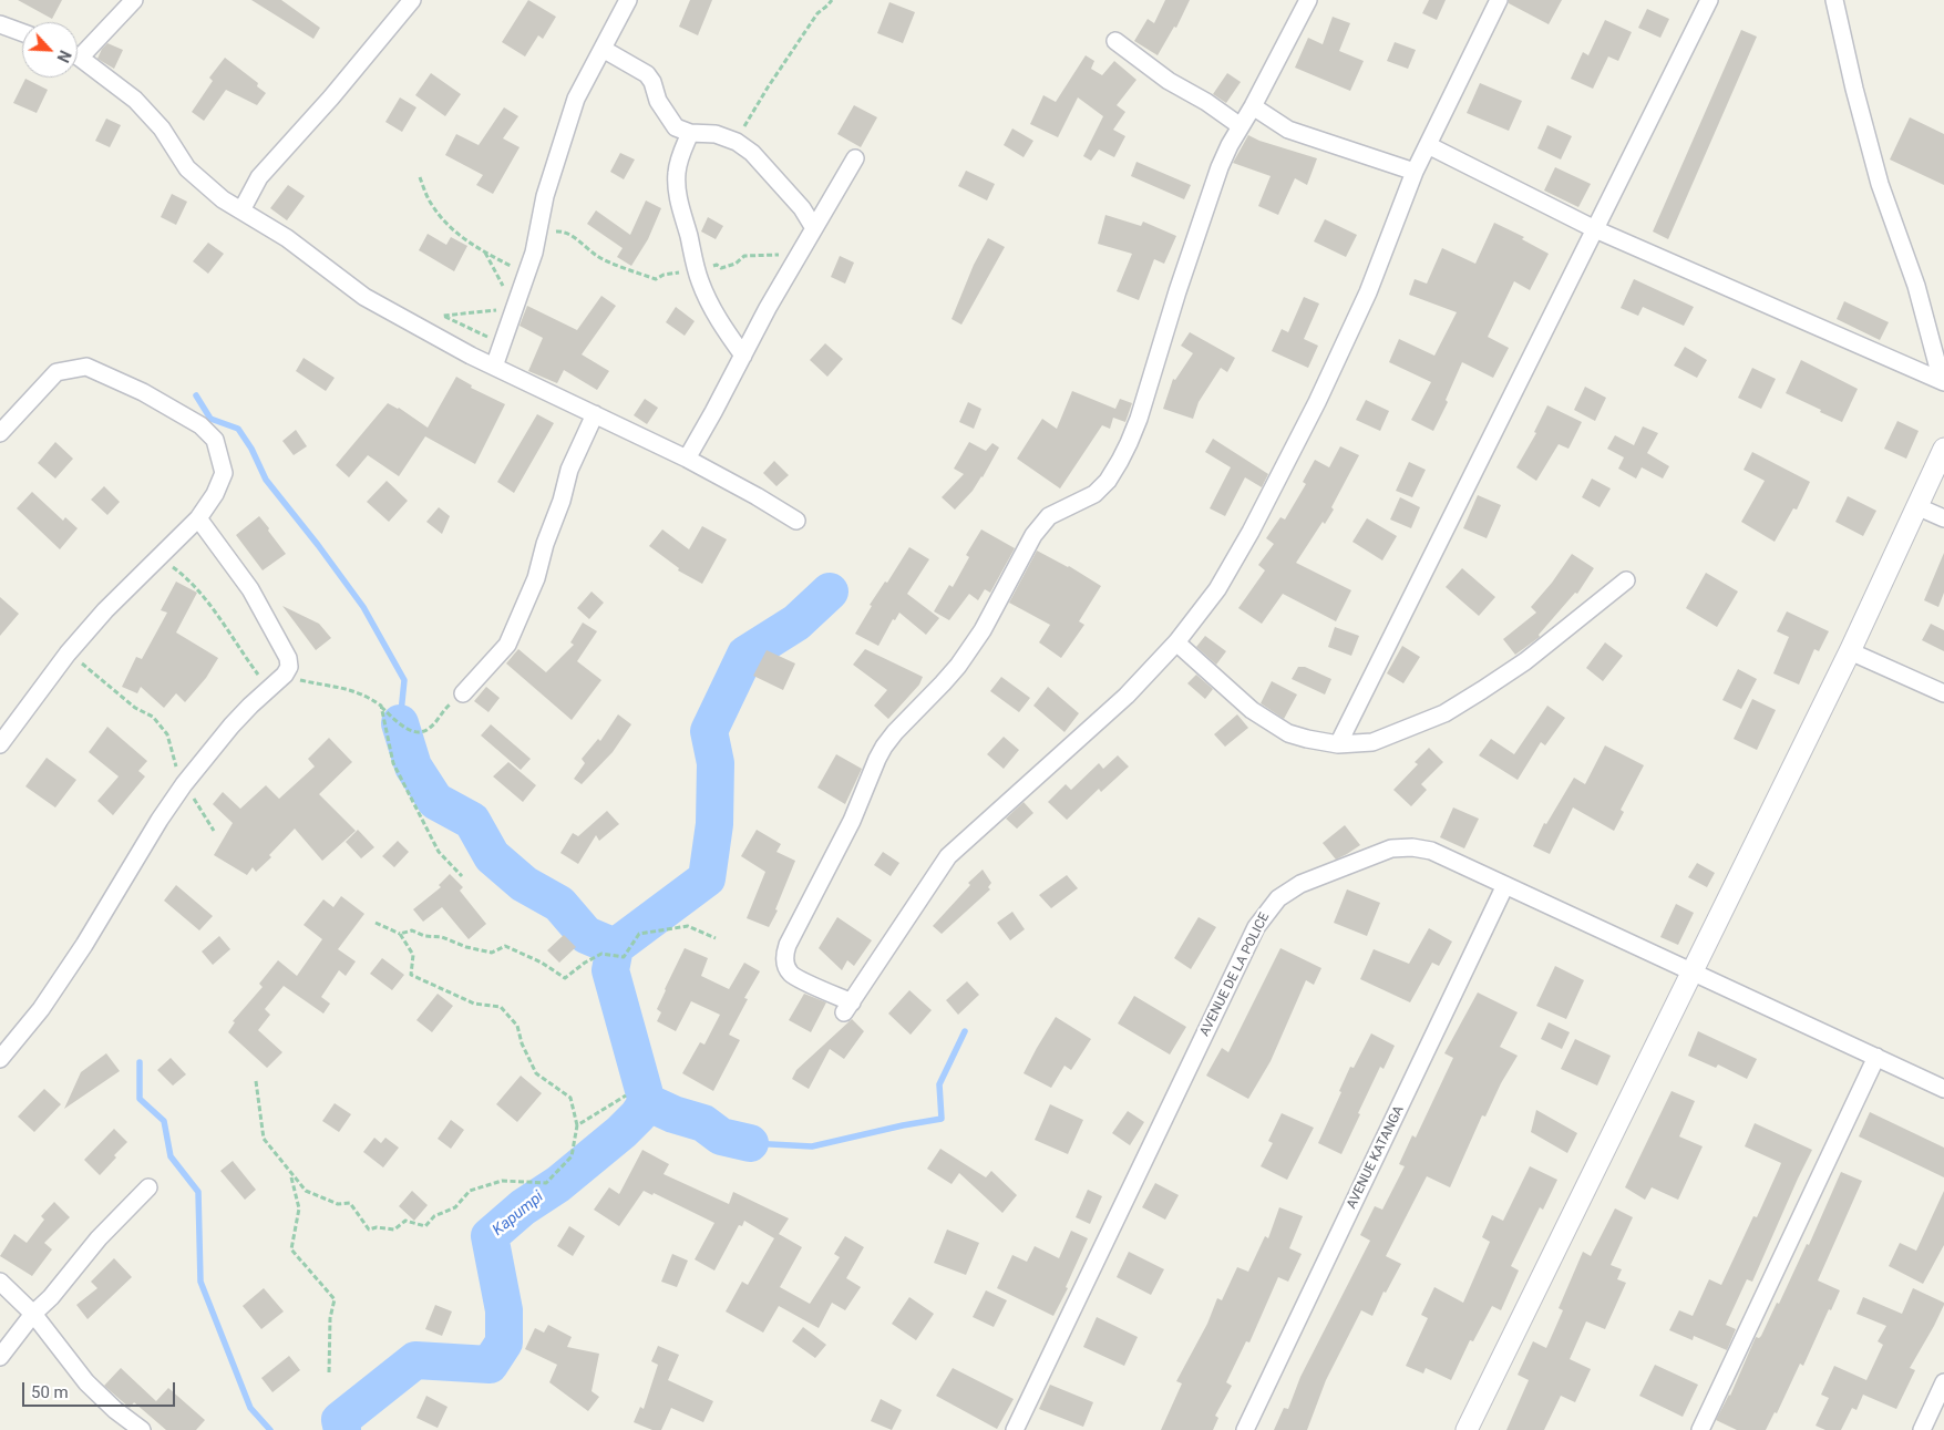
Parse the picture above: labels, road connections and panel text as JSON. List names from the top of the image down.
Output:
{
  "streets": {
    "street": ["AVENUE DE LA POLICE", "AVENUE KATANGA"]
  },
  "crossings": [
    ["AVENUE DE LA POLICE", "AVENUE KATANGA"]
  ],
  "water": ["Kapumpi"],
  "scale_bar": "50 m",
  "north": "bottom right"
}
